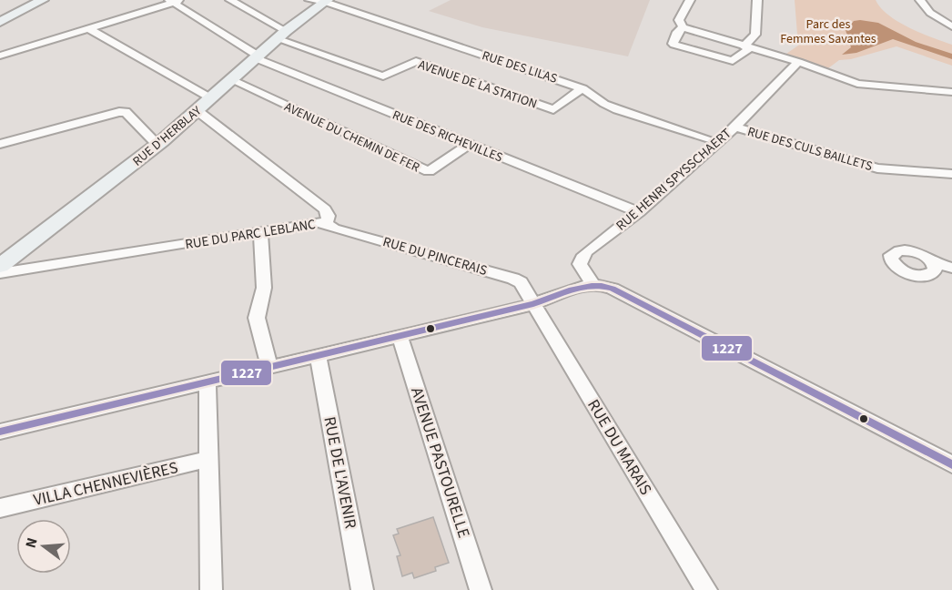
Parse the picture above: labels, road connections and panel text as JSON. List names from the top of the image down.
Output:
{
  "streets": {
    "main road": ["RUE D'HERBLAY"],
    "street": [
      "RUE DES LILAS",
      "AVENUE DE LA STATION",
      "RUE DES RICHEVILLES",
      "AVENUE DU CHEMIN DE FER",
      "RUE DES CULS BAILLETS",
      "RUE HENRI SPYSSCHAERT",
      "RUE DU PARC LEBLANC",
      "RUE DU PINCERAIS",
      "RUE DU MARAIS",
      "AVENUE PASTOURELLE",
      "RUE DE L'AVENIR",
      "VILLA CHENNEVIÈRES"
    ]
  },
  "crossings": [
    ["RUE DES LILAS", "AVENUE DE LA STATION"],
    ["RUE DES LILAS", "RUE D'HERBLAY"],
    ["AVENUE DE LA STATION", "RUE D'HERBLAY"],
    ["RUE D'HERBLAY", "RUE DES RICHEVILLES"],
    ["RUE D'HERBLAY", "AVENUE DU CHEMIN DE FER"],
    ["RUE D'HERBLAY", "RUE DU PARC LEBLANC"],
    ["RUE DES RICHEVILLES", "AVENUE DU CHEMIN DE FER"],
    ["RUE DES RICHEVILLES", "RUE HENRI SPYSSCHAERT"],
    ["RUE DES CULS BAILLETS", "RUE HENRI SPYSSCHAERT"],
    ["RUE DU PARC LEBLANC", "RUE DU PINCERAIS"],
    ["RUE DU PINCERAIS", "RUE DU MARAIS"]
  ],
  "parks": ["Parc des Femmes Savantes"],
  "lines": ["transit line 1227"],
  "north": "left"
}
